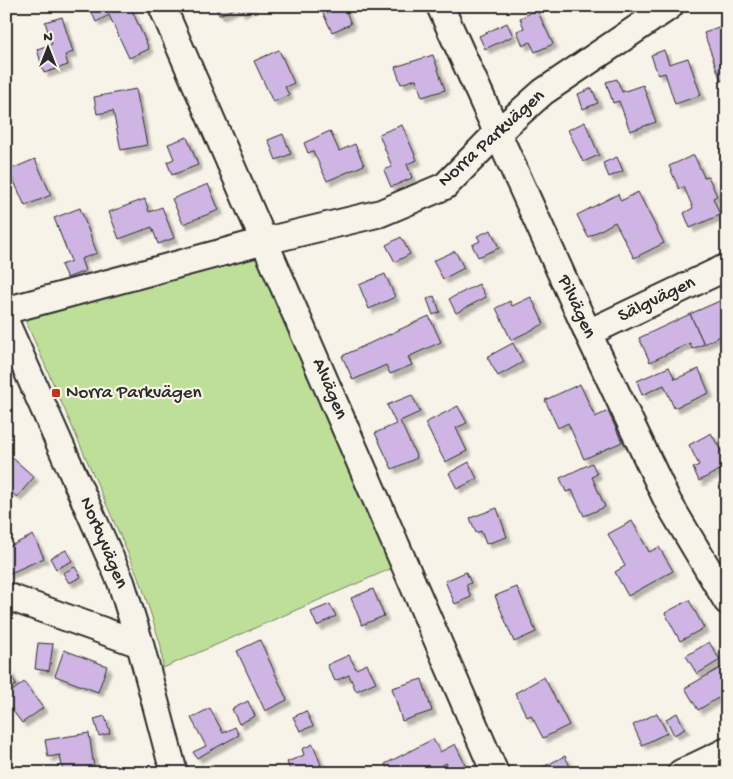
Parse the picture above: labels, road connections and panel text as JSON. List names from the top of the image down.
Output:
{
  "streets": {
    "street": [
      "Norra Parkvägen",
      "Sälgvägen",
      "Pilvägen",
      "Alvägen",
      "Norbyvägen"
    ]
  },
  "crossings": [
    ["Norra Parkvägen", "Pilvägen"],
    ["Norra Parkvägen", "Alvägen"],
    ["Sälgvägen", "Pilvägen"]
  ],
  "places": {
    "transit": ["Norra Parkvägen"]
  },
  "north": "top"
}
